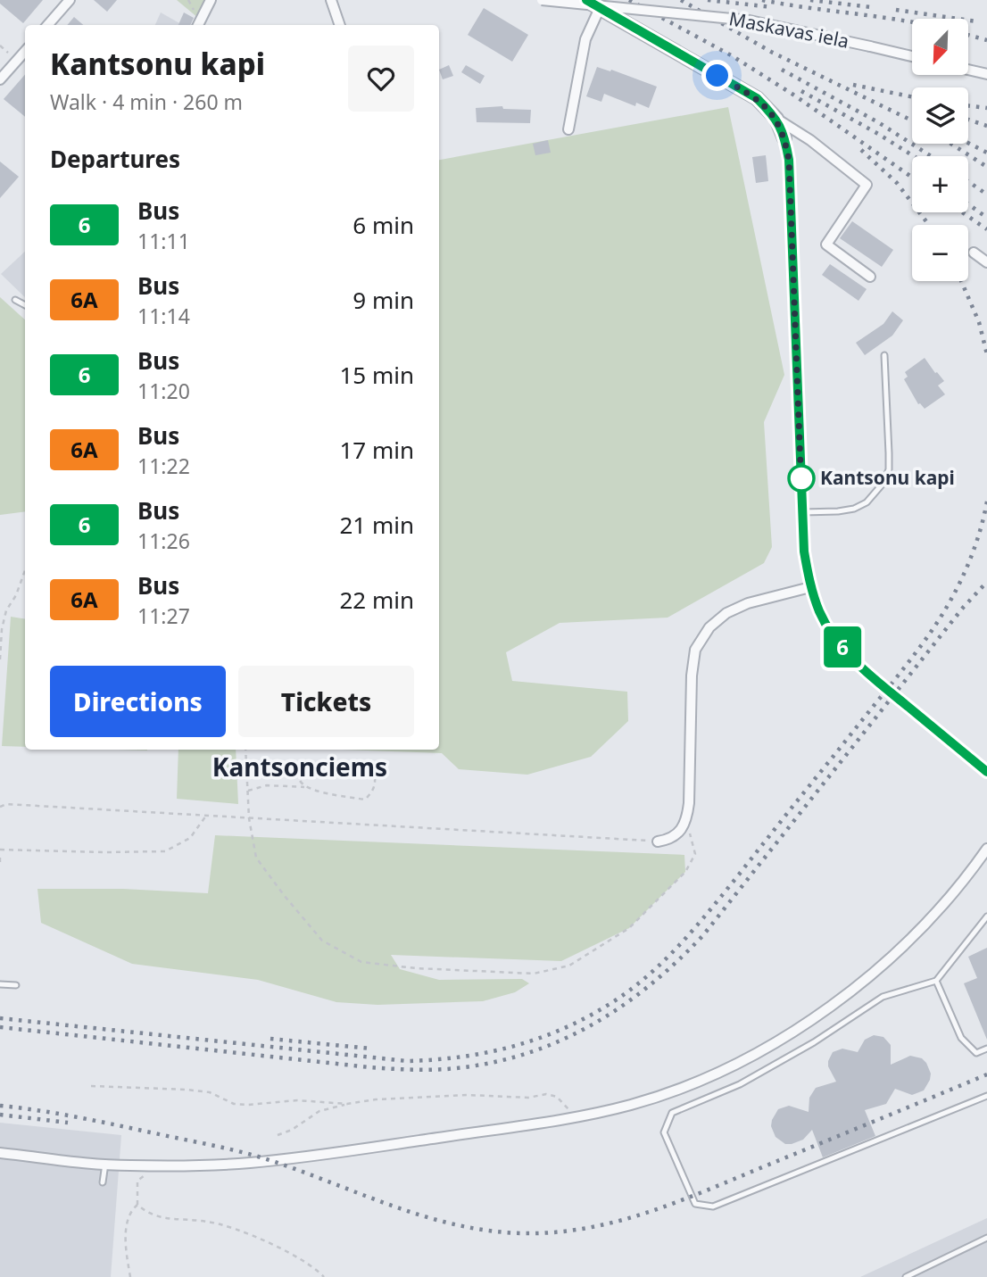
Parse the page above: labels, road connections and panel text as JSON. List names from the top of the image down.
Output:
{
  "streets": {
    "street": ["Maskavas iela"]
  },
  "districts": ["Kantsonciems"],
  "places": ["Kantsonu kapi"],
  "lines": ["bus line 6"],
  "north": "bottom left",
  "page": {
    "on_map": "6",
    "map_buttons": ["+", "−"],
    "heading": [
      ["Kantsonu kapi", "Walk · 4 min · 260 m"],
      "Departures"
    ],
    "list": [
      {
        "mark": "6",
        "name": "Bus",
        "note": "11:11",
        "value": "6 min"
      },
      {
        "mark": "6A",
        "name": "Bus",
        "note": "11:14",
        "value": "9 min"
      },
      {
        "mark": "6",
        "name": "Bus",
        "note": "11:20",
        "value": "15 min"
      },
      {
        "mark": "6A",
        "name": "Bus",
        "note": "11:22",
        "value": "17 min"
      },
      {
        "mark": "6",
        "name": "Bus",
        "note": "11:26",
        "value": "21 min"
      },
      {
        "mark": "6A",
        "name": "Bus",
        "note": "11:27",
        "value": "22 min"
      }
    ],
    "buttons": ["Directions", "Tickets"]
  }
}
